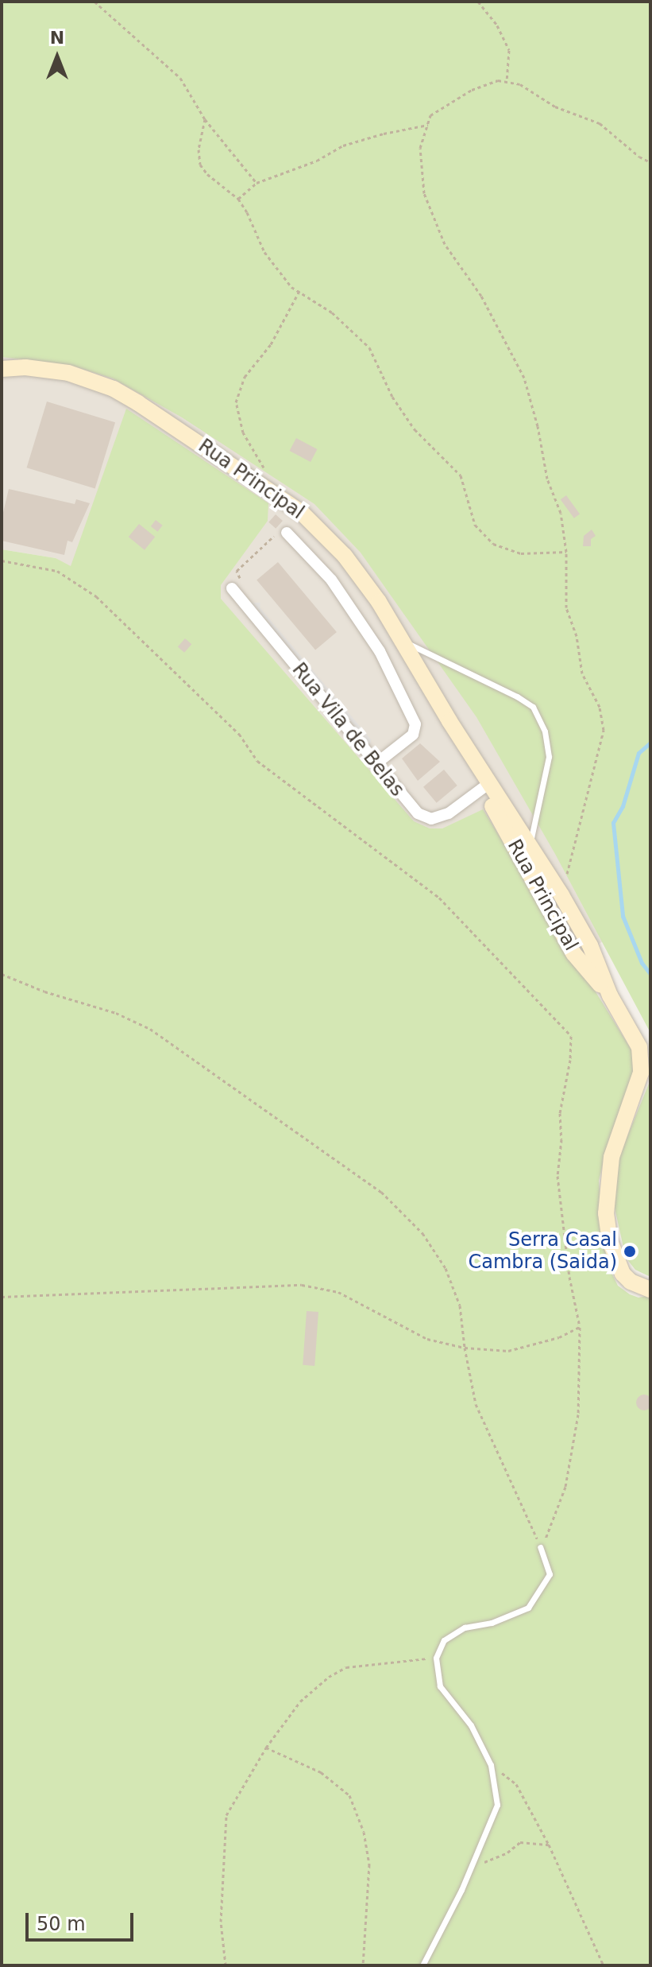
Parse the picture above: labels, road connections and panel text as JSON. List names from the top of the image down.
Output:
{
  "streets": {
    "street": ["Rua Principal", "Rua Vila de Belas"]
  },
  "crossings": [
    ["Rua Principal", "Rua Vila de Belas"]
  ],
  "places": ["Serra Casal Cambra (Saida)"],
  "scale_bar": "50 m",
  "north": "top"
}
